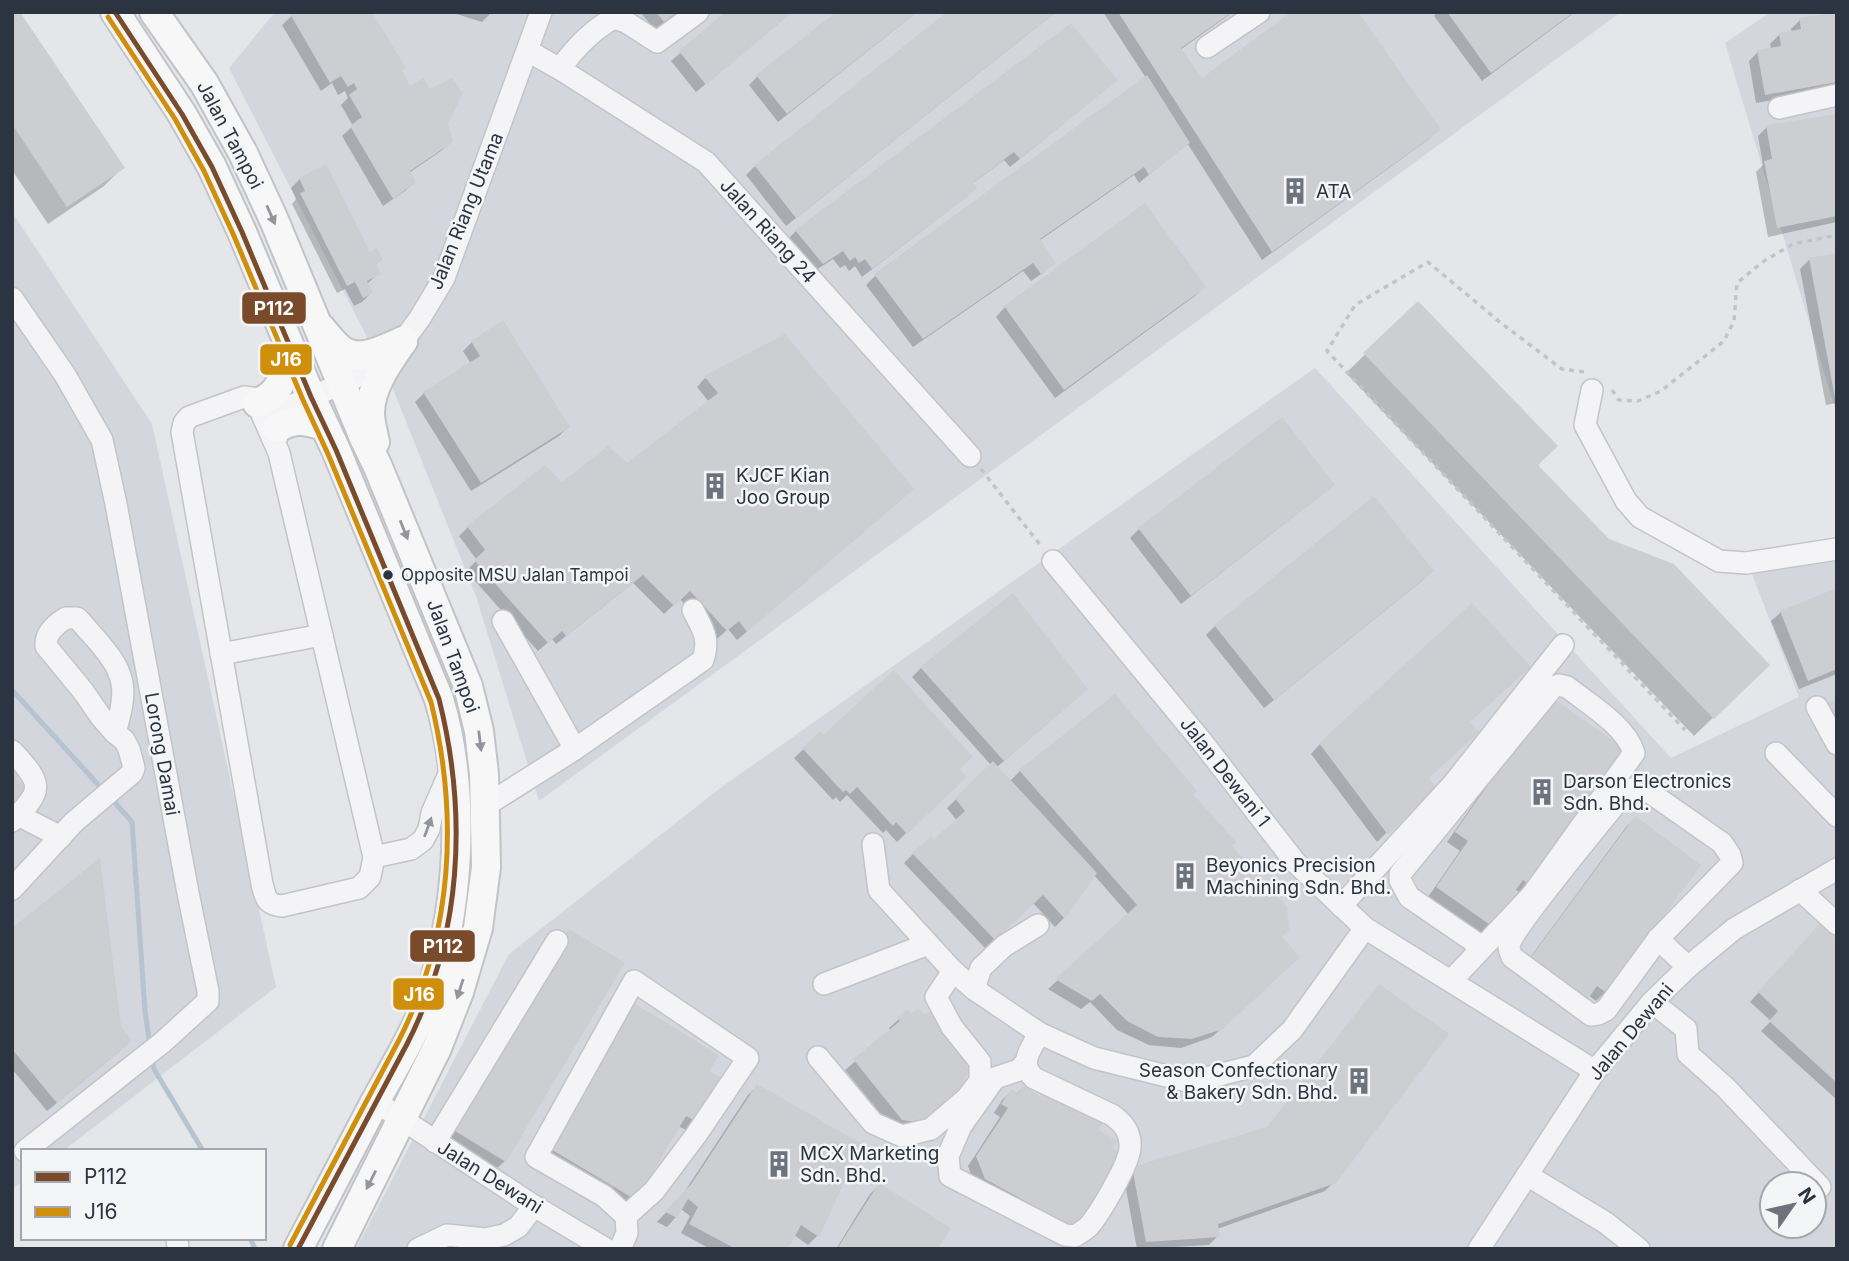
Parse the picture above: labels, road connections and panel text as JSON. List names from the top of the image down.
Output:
{
  "streets": {
    "main road": ["Jalan Tampoi"],
    "street": [
      "Jalan Riang Utama",
      "Jalan Riang 24",
      "Lorong Damai",
      "Jalan Dewani 1",
      "Jalan Dewani"
    ]
  },
  "crossings": [
    ["Jalan Tampoi", "Jalan Riang Utama"],
    ["Jalan Tampoi", "Jalan Dewani"],
    ["Jalan Riang Utama", "Jalan Riang 24"],
    ["Jalan Dewani 1", "Jalan Dewani"]
  ],
  "places": {
    "building": [
      "ATA",
      "KJCF Kian Joo Group",
      "Darson Electronics Sdn. Bhd.",
      "Beyonics Precision Machining Sdn. Bhd.",
      "Season Confectionary & Bakery Sdn. Bhd.",
      "MCX Marketing Sdn. Bhd."
    ],
    "other": ["Opposite MSU Jalan Tampoi"]
  },
  "lines": ["transit line P112", "transit line J16"],
  "legend": ["P112", "J16"],
  "north": "top right"
}
